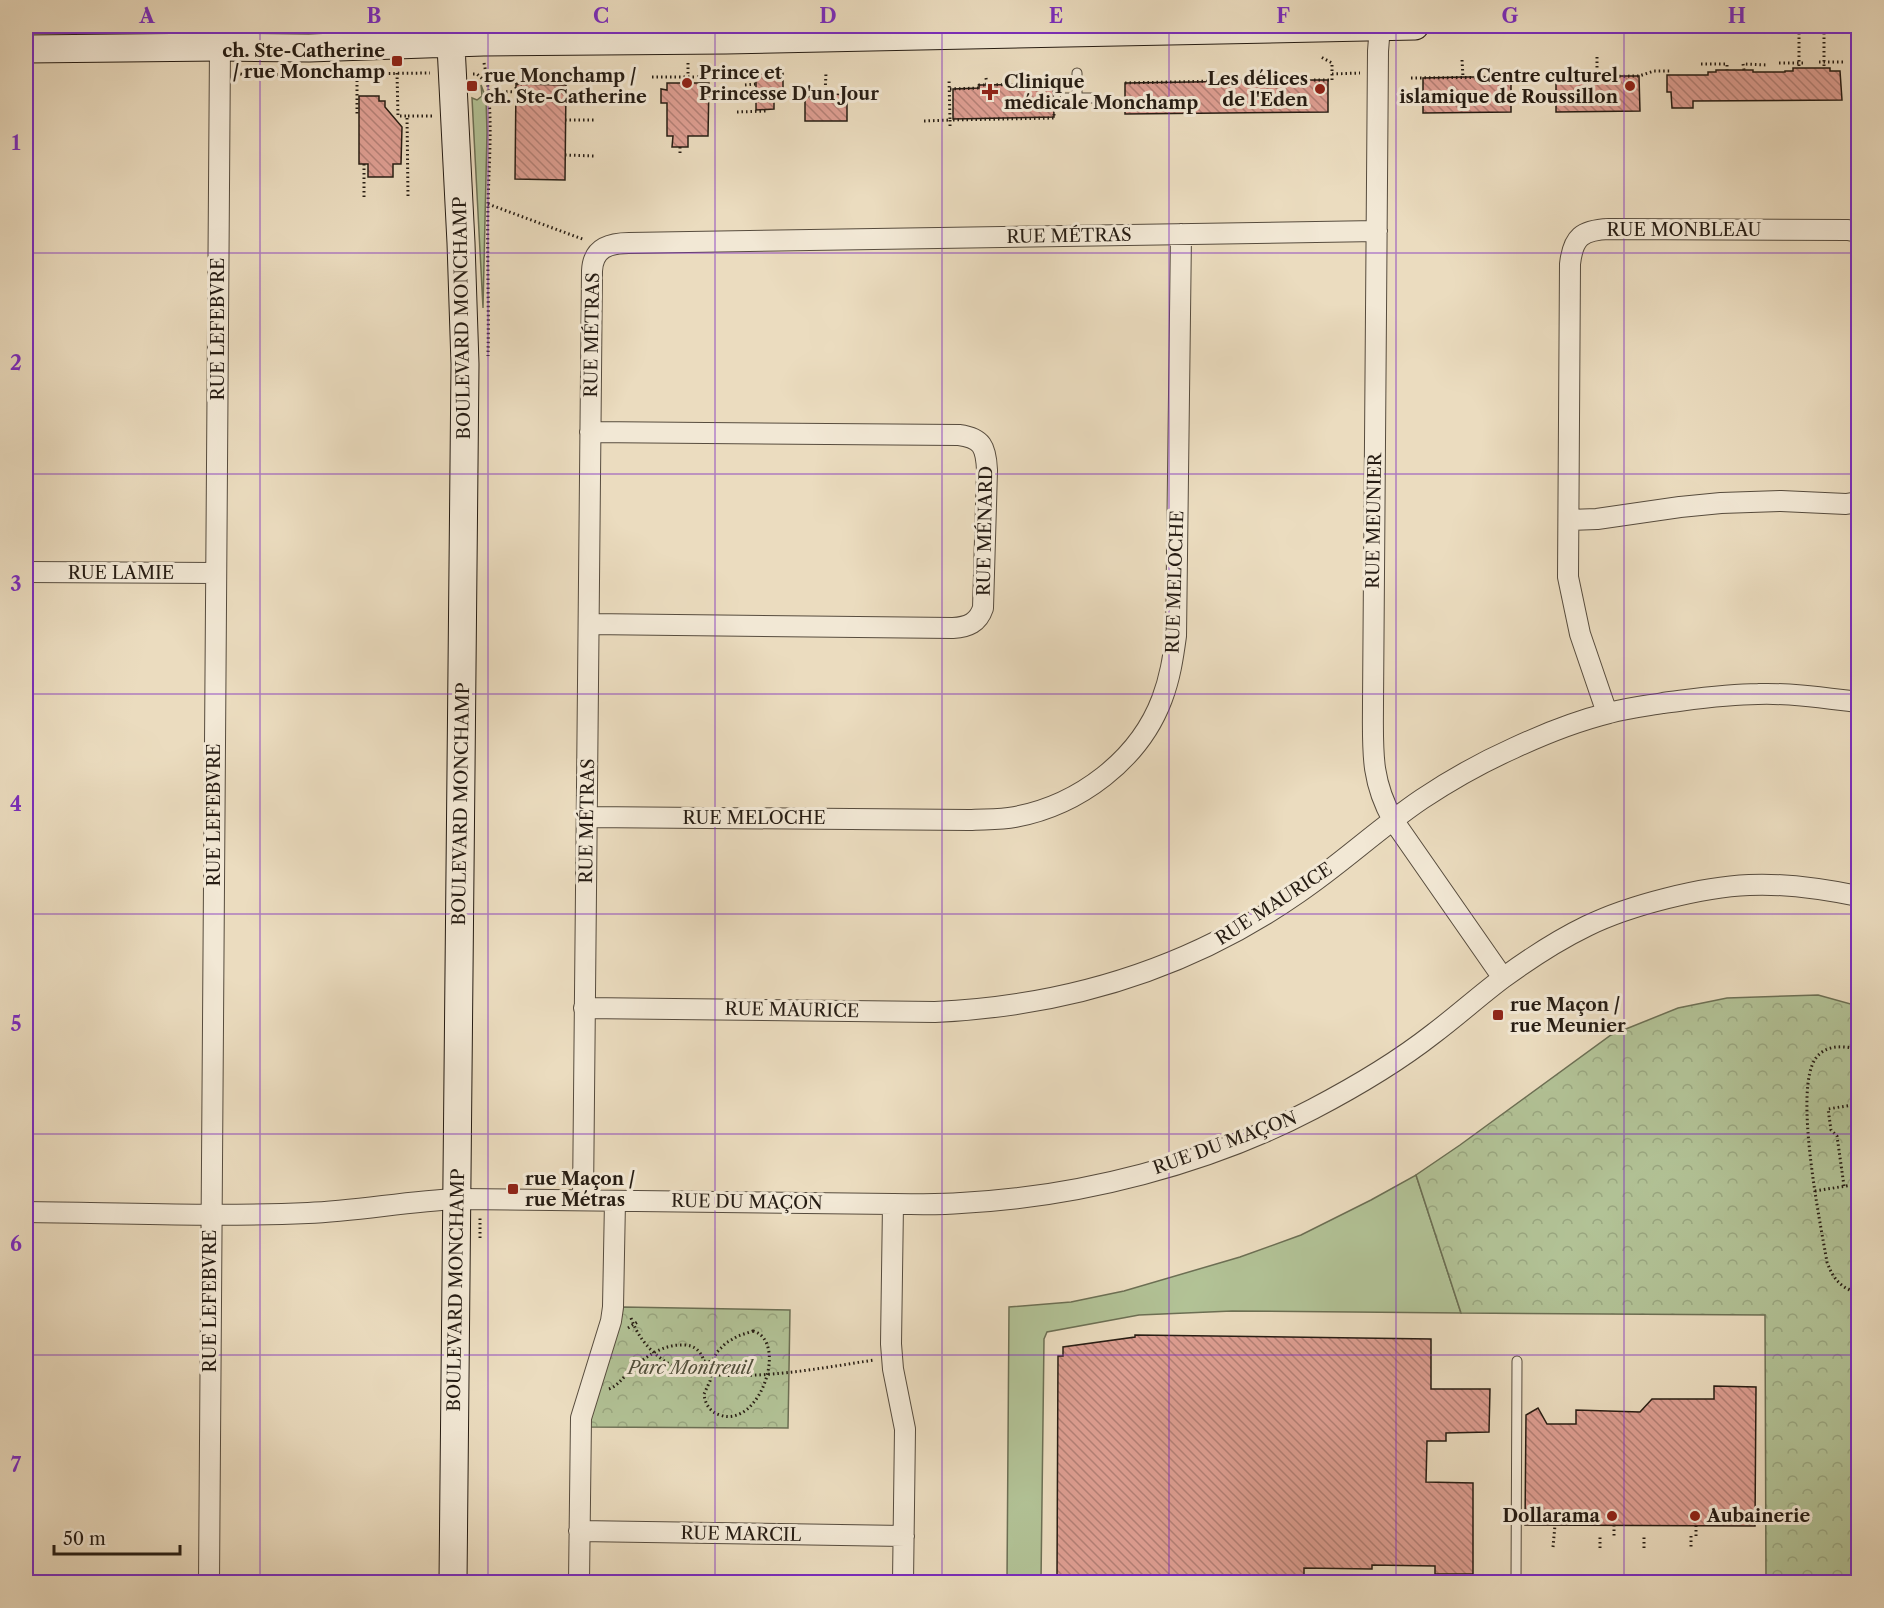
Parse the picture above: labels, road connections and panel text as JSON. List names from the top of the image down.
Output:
{
  "streets": {
    "street": [
      "RUE MONBLEAU",
      "RUE MÉTRAS",
      "BOULEVARD MONCHAMP",
      "RUE LEFEBVRE",
      "RUE MEUNIER",
      "RUE MÉNARD",
      "RUE LAMIE",
      "RUE MELOCHE",
      "RUE MAURICE",
      "RUE DU MAÇON",
      "RUE MARCIL"
    ]
  },
  "crossings": [
    ["RUE MONBLEAU", "RUE MAURICE"],
    ["RUE MÉTRAS", "RUE MEUNIER"],
    ["RUE MÉTRAS", "RUE MÉNARD"],
    ["RUE MÉTRAS", "RUE MELOCHE"],
    ["RUE MÉTRAS", "RUE MAURICE"],
    ["RUE MÉTRAS", "RUE DU MAÇON"],
    ["BOULEVARD MONCHAMP", "RUE DU MAÇON"],
    ["RUE LEFEBVRE", "RUE LAMIE"],
    ["RUE LEFEBVRE", "RUE DU MAÇON"],
    ["RUE MEUNIER", "RUE MAURICE"],
    ["RUE MEUNIER", "RUE DU MAÇON"]
  ],
  "parks": ["Parc Montreuil"],
  "places": {
    "transit": [
      "ch. Ste-Catherine / rue Monchamp",
      "rue Monchamp / ch. Ste-Catherine",
      "rue Maçon / rue Meunier",
      "rue Maçon / rue Métras"
    ],
    "other": [
      "Prince et Princesse D'un Jour",
      "Centre culturel islamique de Roussillon",
      "Les délices de l'Eden",
      "Dollarama",
      "Aubainerie"
    ],
    "health": ["Clinique médicale Monchamp"]
  },
  "scale_bar": "50 m",
  "grid": {
    "columns": [
      "A",
      "B",
      "C",
      "D",
      "E",
      "F",
      "G",
      "H"
    ],
    "rows": [
      "1",
      "2",
      "3",
      "4",
      "5",
      "6",
      "7"
    ]
  }
}
